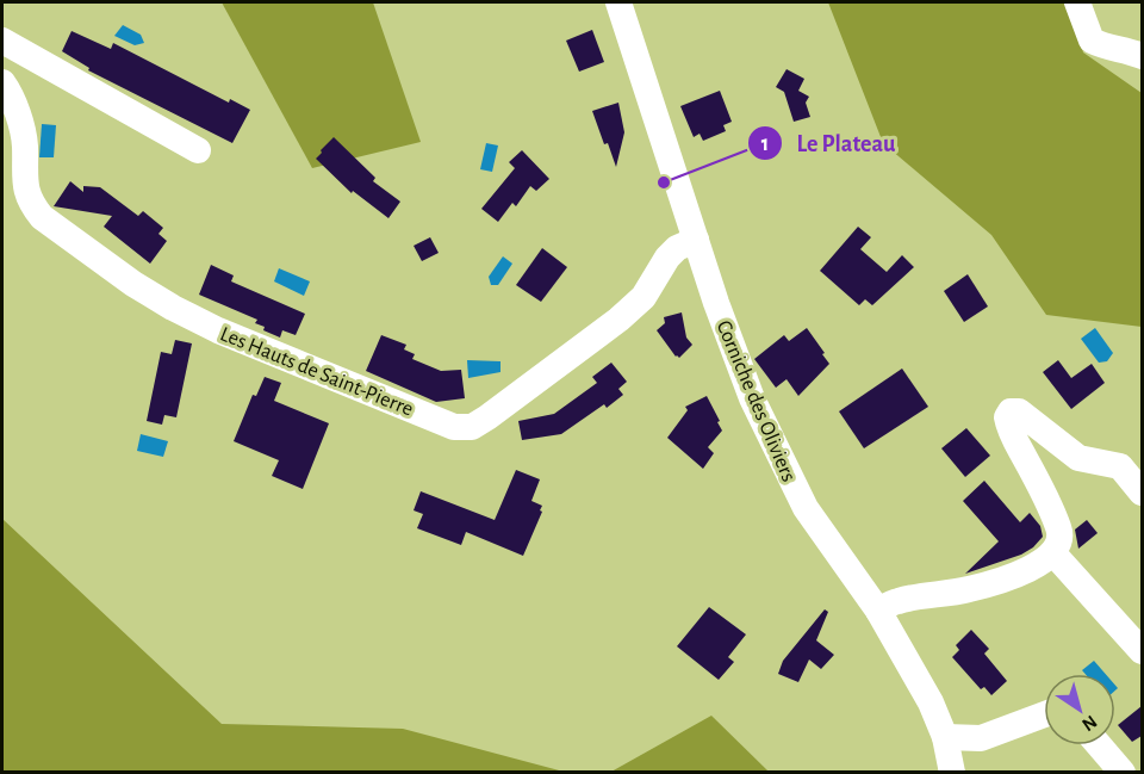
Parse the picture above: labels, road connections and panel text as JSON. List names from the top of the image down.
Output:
{
  "streets": {
    "street": ["Les Hauts de Saint-Pierre", "Corniche des Oliviers"]
  },
  "crossings": [
    ["Les Hauts de Saint-Pierre", "Corniche des Oliviers"]
  ],
  "places": ["Le Plateau"],
  "north": "bottom right"
}
